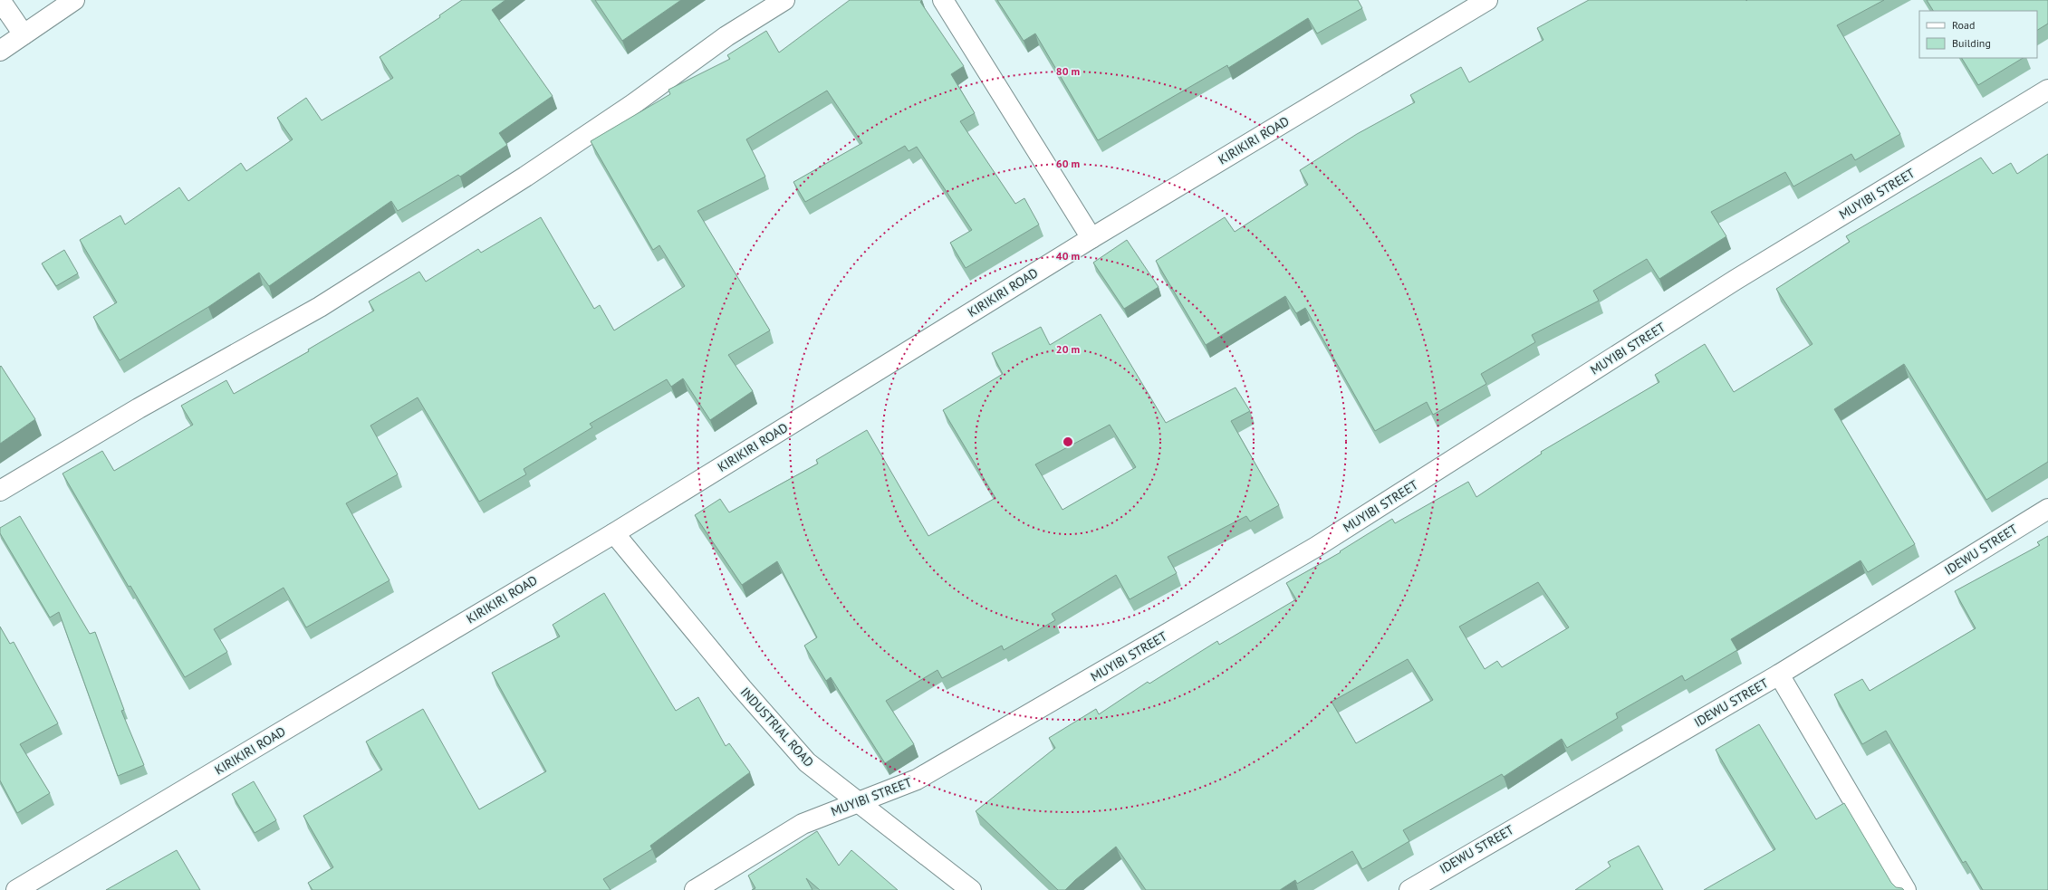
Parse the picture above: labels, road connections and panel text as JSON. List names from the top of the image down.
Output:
{
  "streets": {
    "street": [
      "KIRIKIRI ROAD",
      "MUYIBI STREET",
      "IDEWU STREET",
      "INDUSTRIAL ROAD"
    ]
  },
  "crossings": [
    ["KIRIKIRI ROAD", "INDUSTRIAL ROAD"],
    ["MUYIBI STREET", "INDUSTRIAL ROAD"]
  ],
  "legend": ["Road", "Building"],
  "rings": [
    "80 m",
    "60 m",
    "40 m",
    "20 m"
  ]
}
